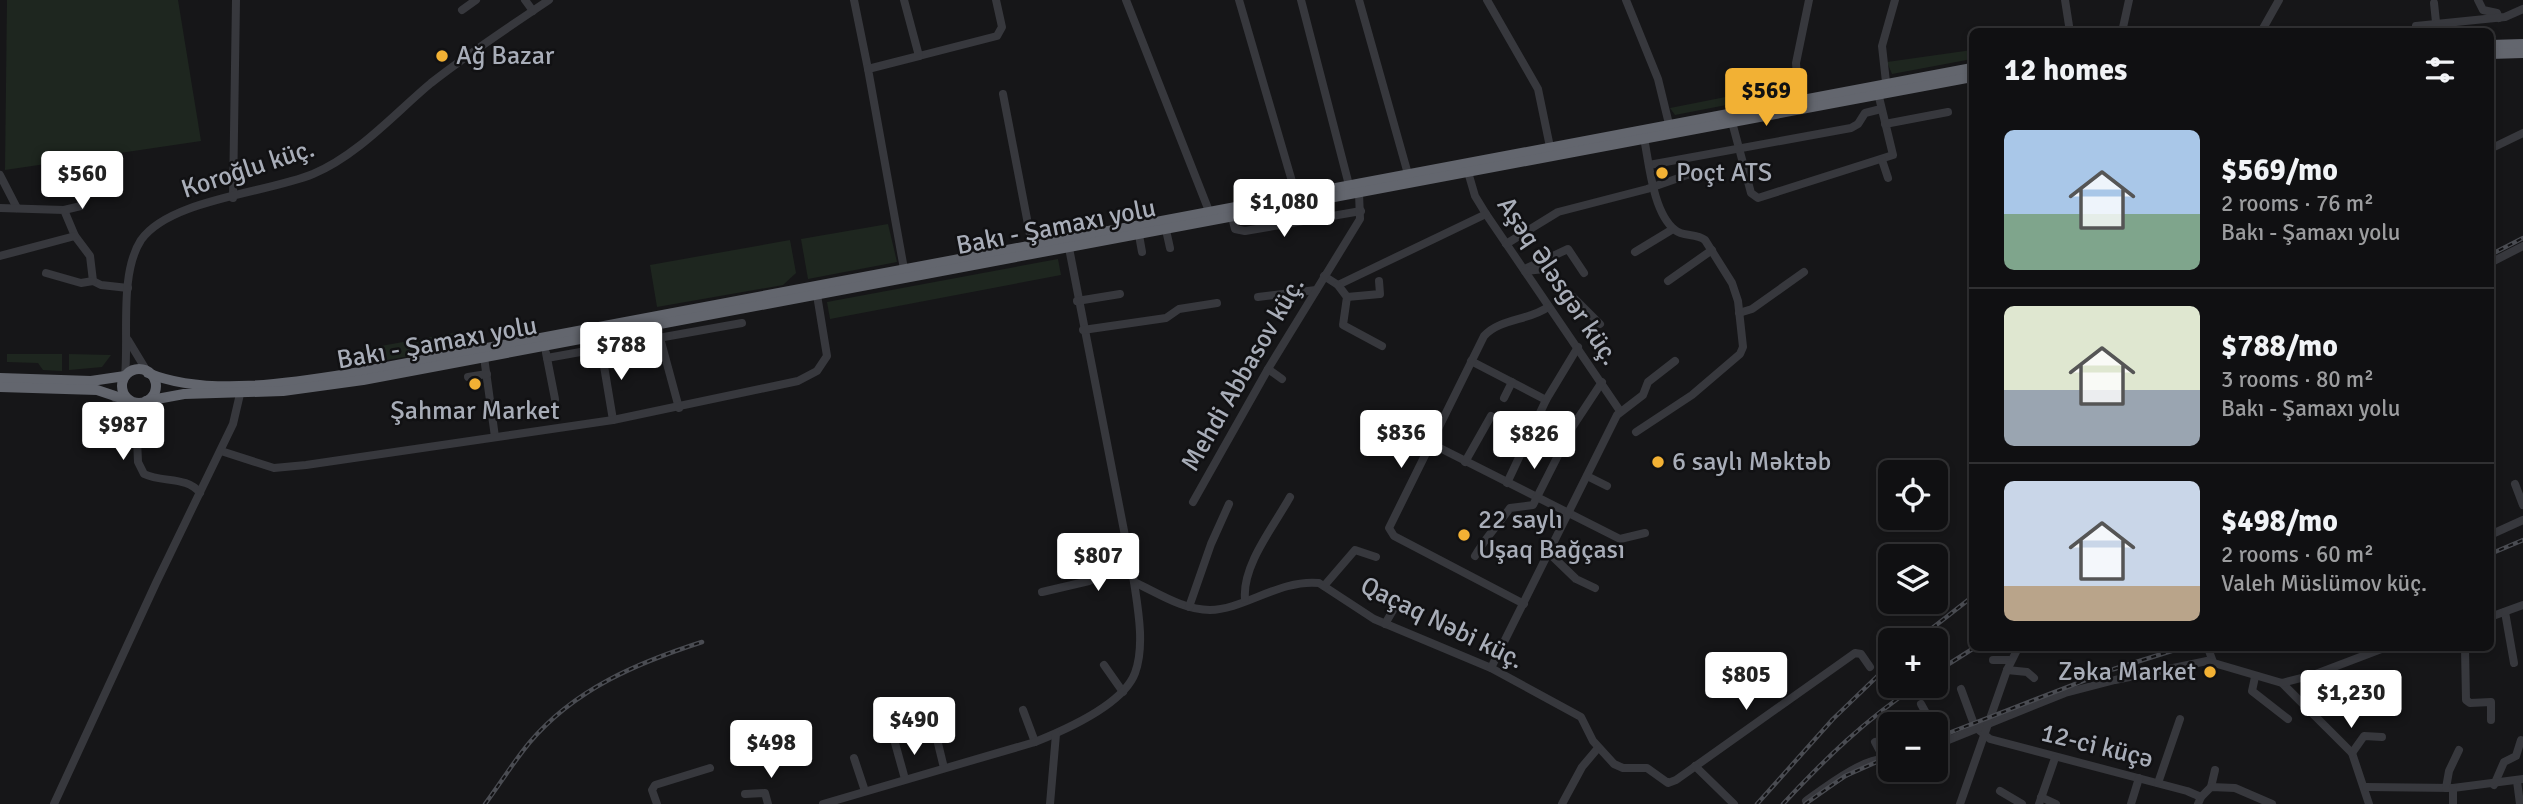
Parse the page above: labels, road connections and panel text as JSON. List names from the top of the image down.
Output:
{
  "streets": {
    "highway": ["Bakı - Şamaxı yolu"],
    "street": [
      "Koroğlu küç.",
      "Aşəq Ələsgər küç.",
      "Mehdi Abbasov küç.",
      "Qaçaq Nəbi küç.",
      "12-ci küçə"
    ]
  },
  "crossings": [
    ["Koroğlu küç.", "Bakı - Şamaxı yolu"],
    ["Bakı - Şamaxı yolu", "Aşəq Ələsgər küç."]
  ],
  "places": [
    "Ağ Bazar",
    "Poçt ATS",
    "Şahmar Market",
    "6 saylı Məktəb",
    "22 saylı Uşaq Bağçası",
    "Zəka Market"
  ],
  "page": {
    "heading": "12 homes",
    "price": [
      "$569",
      "$560",
      "$1,080",
      "$788",
      "$987",
      "$836",
      "$826",
      "$807",
      "$805",
      "$1,230",
      "$490",
      "$498"
    ],
    "list": [
      {
        "name": "$569/mo",
        "note": "2 rooms · 76 m² · Bakı - Şamaxı yolu"
      },
      {
        "name": "$788/mo",
        "note": "3 rooms · 80 m² · Bakı - Şamaxı yolu"
      },
      {
        "name": "$498/mo",
        "note": "2 rooms · 60 m² · Valeh Müslümov küç."
      }
    ],
    "map_buttons": ["+", "−"]
  }
}
